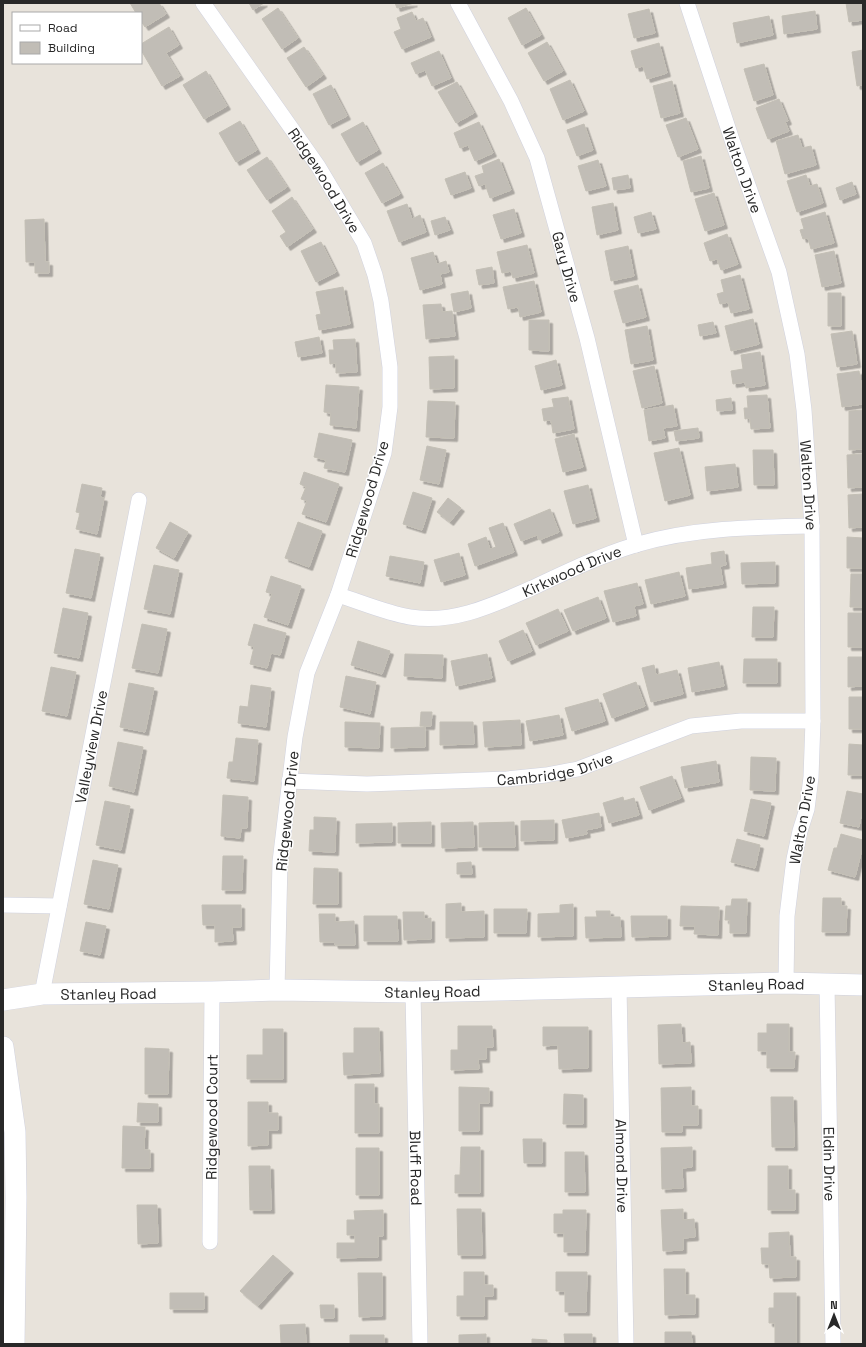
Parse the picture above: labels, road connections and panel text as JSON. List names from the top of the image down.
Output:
{
  "streets": {
    "street": [
      "Walton Drive",
      "Ridgewood Drive",
      "Gary Drive",
      "Kirkwood Drive",
      "Valleyview Drive",
      "Cambridge Drive",
      "Stanley Road",
      "Ridgewood Court",
      "Eldin Drive",
      "Almond Drive",
      "Bluff Road"
    ]
  },
  "crossings": [
    ["Walton Drive", "Kirkwood Drive"],
    ["Walton Drive", "Cambridge Drive"],
    ["Walton Drive", "Stanley Road"],
    ["Ridgewood Drive", "Kirkwood Drive"],
    ["Ridgewood Drive", "Cambridge Drive"],
    ["Ridgewood Drive", "Stanley Road"],
    ["Gary Drive", "Kirkwood Drive"],
    ["Valleyview Drive", "Stanley Road"],
    ["Stanley Road", "Ridgewood Court"],
    ["Stanley Road", "Eldin Drive"],
    ["Stanley Road", "Almond Drive"],
    ["Stanley Road", "Bluff Road"]
  ],
  "legend": ["Road", "Building"],
  "north": "top"
}
